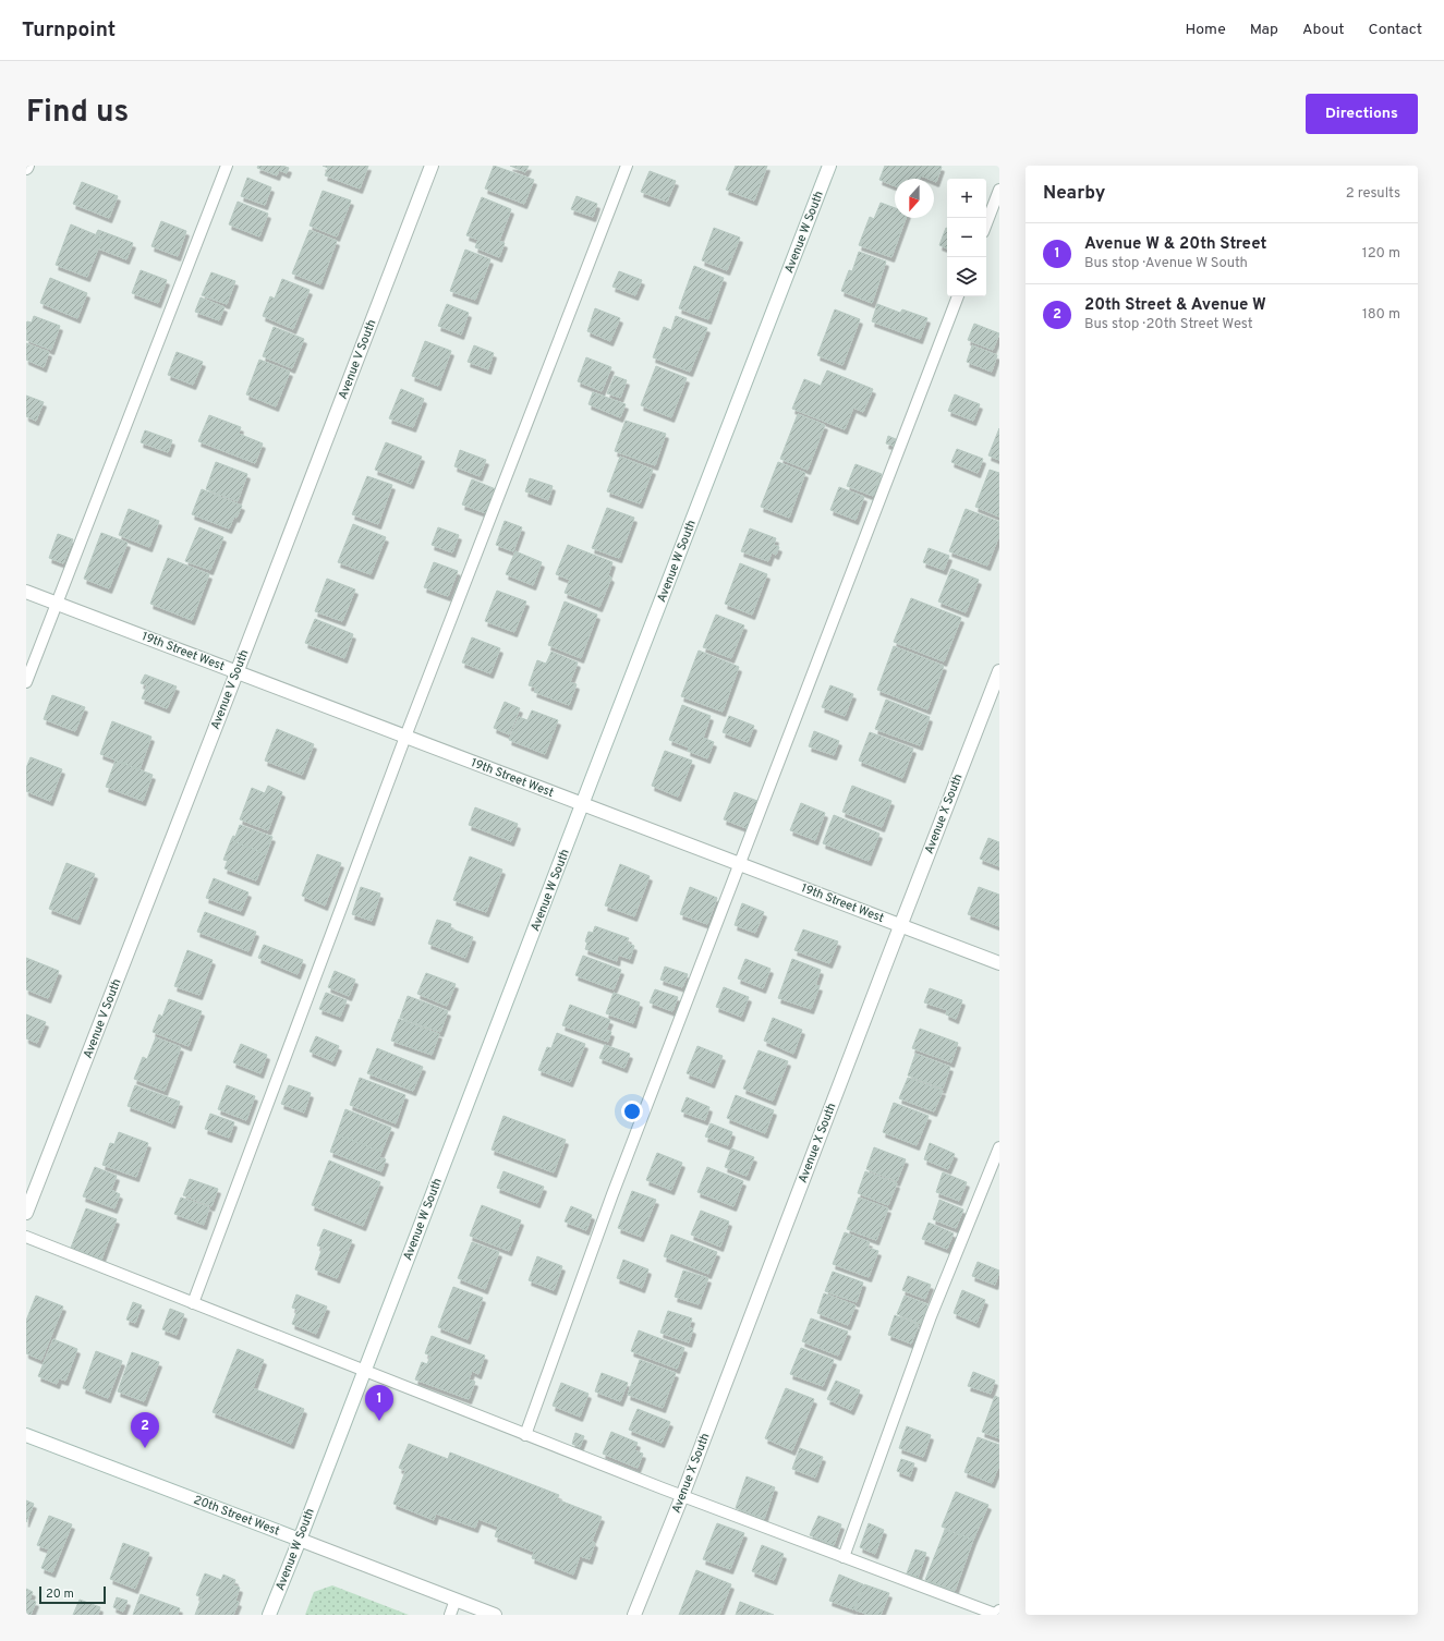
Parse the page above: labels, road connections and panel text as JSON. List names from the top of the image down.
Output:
{
  "streets": {
    "street": [
      "Avenue W South",
      "Avenue V South",
      "19th Street West",
      "Avenue X South",
      "20th Street West"
    ]
  },
  "crossings": [
    ["Avenue W South", "19th Street West"],
    ["Avenue W South", "20th Street West"],
    ["Avenue V South", "19th Street West"],
    ["19th Street West", "Avenue X South"]
  ],
  "scale_bar": "20 m",
  "north": "bottom",
  "page": {
    "header": "Turnpoint",
    "nav": [
      "Home",
      "Map",
      "About",
      "Contact"
    ],
    "title": "Find us",
    "buttons": "Directions",
    "heading": ["Nearby", "2 results"],
    "map_buttons": ["+", "−"],
    "list": [
      {
        "mark": "1",
        "name": "Avenue W & 20th Street",
        "note": "Bus stop · Avenue W South",
        "value": "120 m"
      },
      {
        "mark": "2",
        "name": "20th Street & Avenue W",
        "note": "Bus stop · 20th Street West",
        "value": "180 m"
      }
    ],
    "pins": ["1", "2"],
    "scale": "20 m"
  }
}
